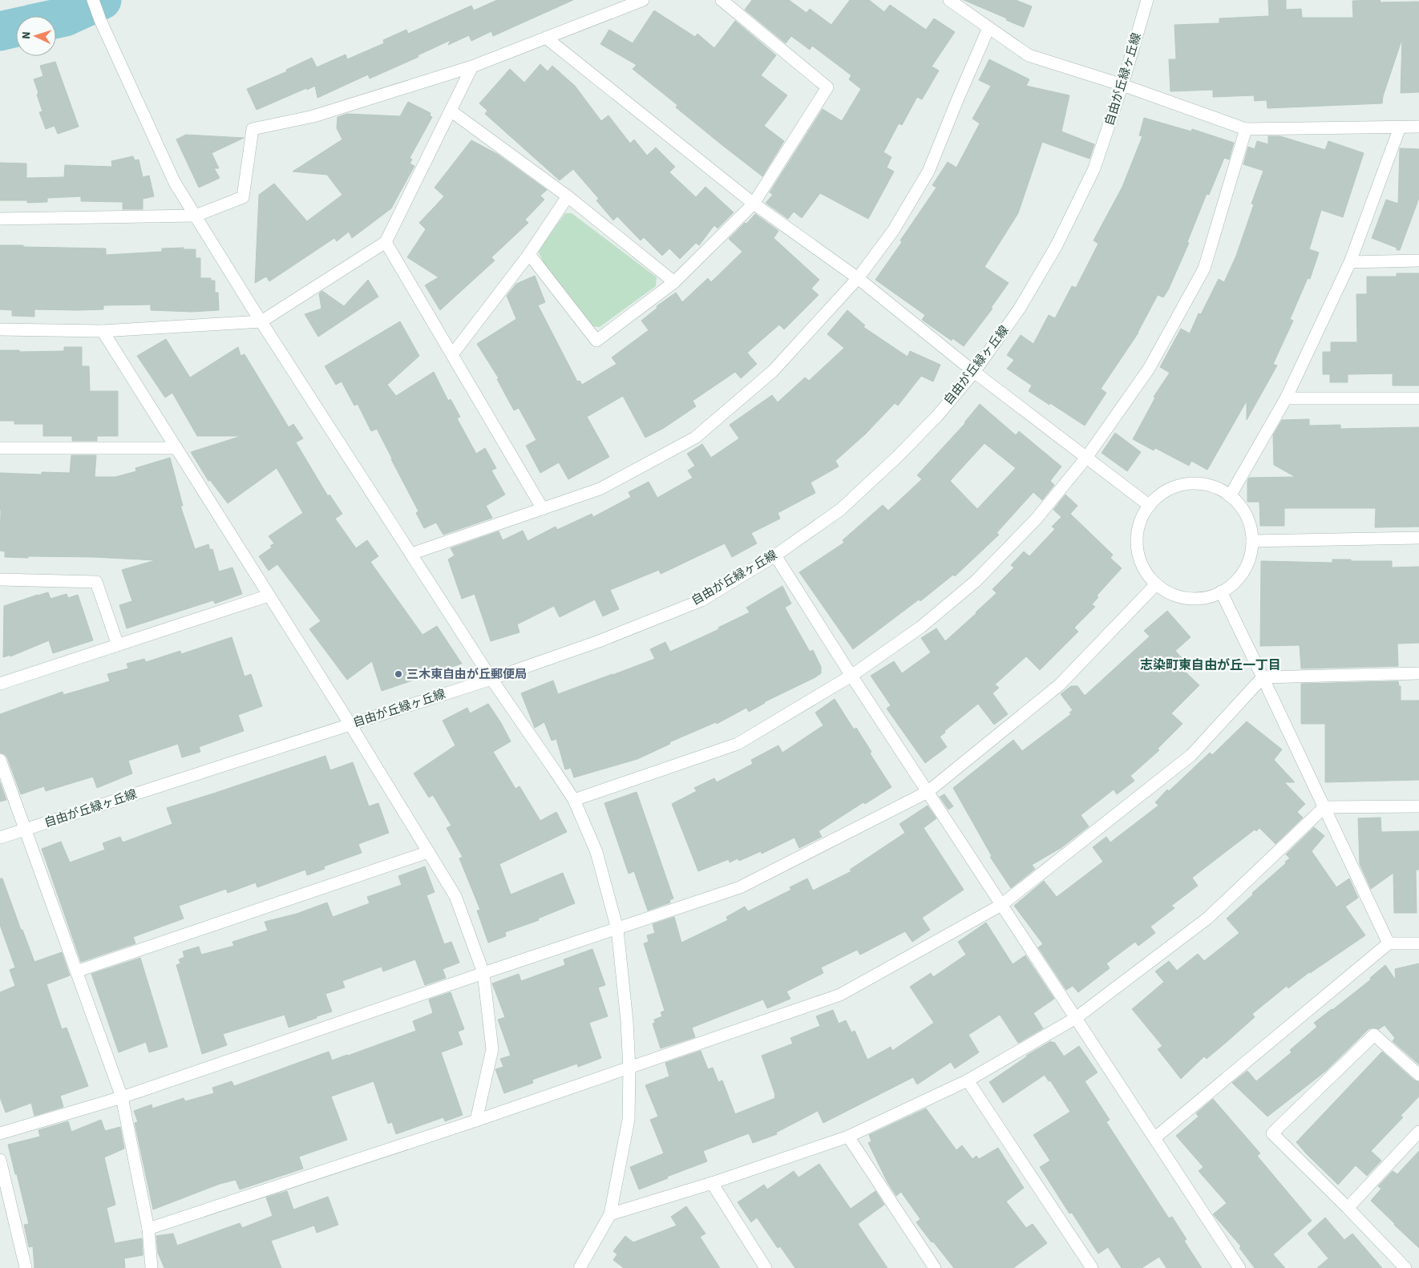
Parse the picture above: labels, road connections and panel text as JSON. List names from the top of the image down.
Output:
{
  "streets": {
    "street": ["自由が丘緑ヶ丘線"]
  },
  "districts": ["志染町東自由が丘一丁目"],
  "places": ["三木東自由が丘郵便局"],
  "north": "left"
}
